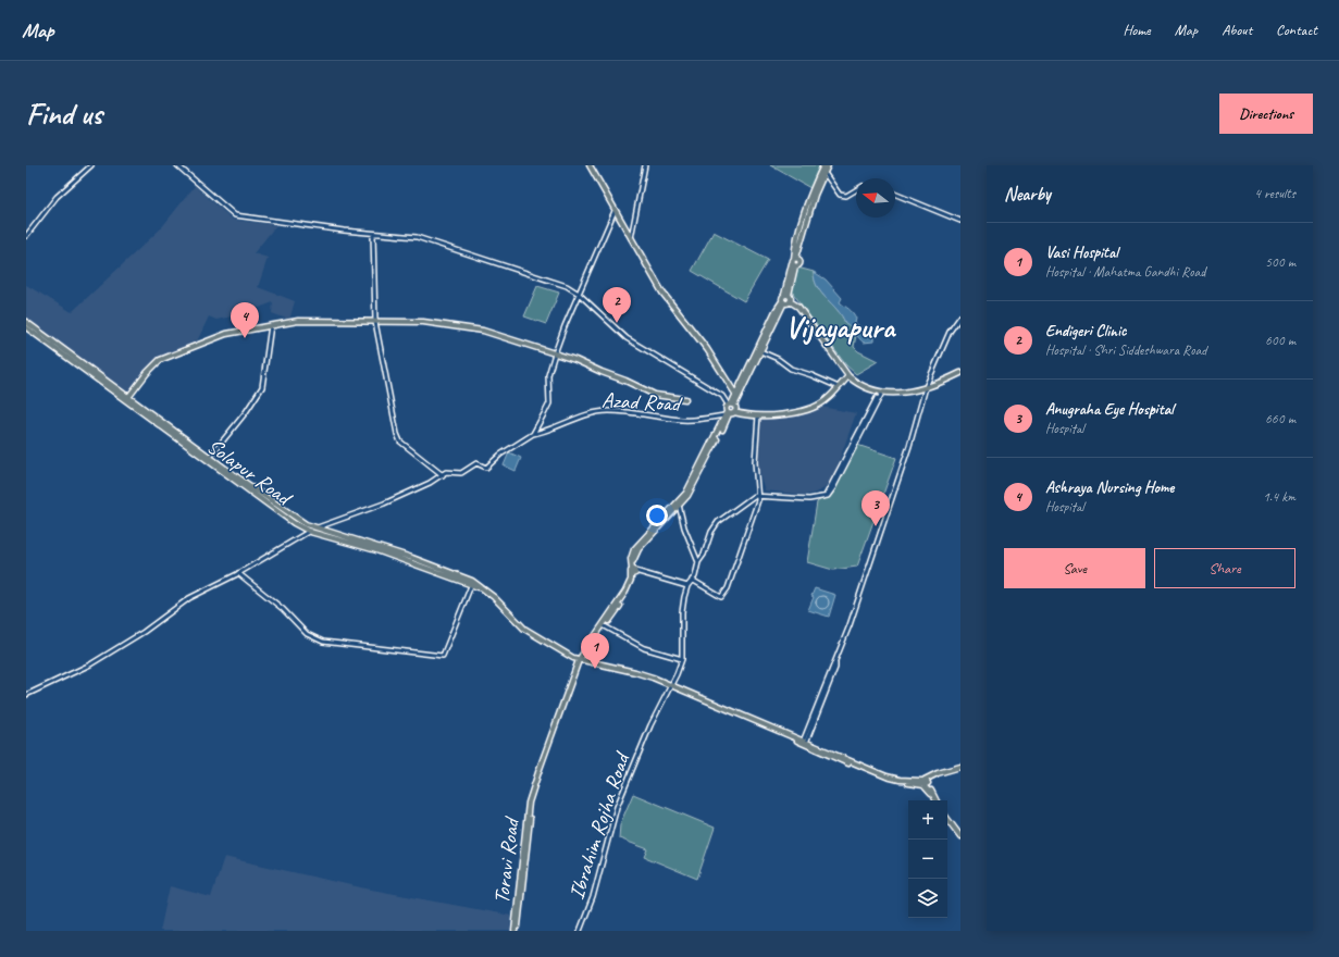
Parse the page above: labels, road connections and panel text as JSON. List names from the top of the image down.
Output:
{
  "streets": {
    "main road": ["Solapur Road", "Toravi Road"],
    "street": ["Azad Road", "Ibrahim Rojha Road"]
  },
  "crossings": [
    ["Solapur Road", "Ibrahim Rojha Road"],
    ["Solapur Road", "Toravi Road"]
  ],
  "districts": ["Vijayapura"],
  "north": "left",
  "page": {
    "header": "Map",
    "nav": [
      "Home",
      "Map",
      "About",
      "Contact"
    ],
    "buttons": [
      "Directions",
      ["Save", "Share"]
    ],
    "title": "Find us",
    "heading": ["Nearby", "4 results"],
    "list": [
      {
        "mark": "1",
        "name": "Vasi Hospital",
        "note": "Hospital · Mahatma Gandhi Road",
        "value": "500 m"
      },
      {
        "mark": "2",
        "name": "Endigeri Clinic",
        "note": "Hospital · Shri Siddeshwara Road",
        "value": "600 m"
      },
      {
        "mark": "3",
        "name": "Anugraha Eye Hospital",
        "note": "Hospital",
        "value": "660 m"
      },
      {
        "mark": "4",
        "name": "Ashraya Nursing Home",
        "note": "Hospital",
        "value": "1.4 km"
      }
    ],
    "pins": [
      "2",
      "4",
      "3",
      "1"
    ],
    "map_buttons": ["+", "−"]
  }
}
